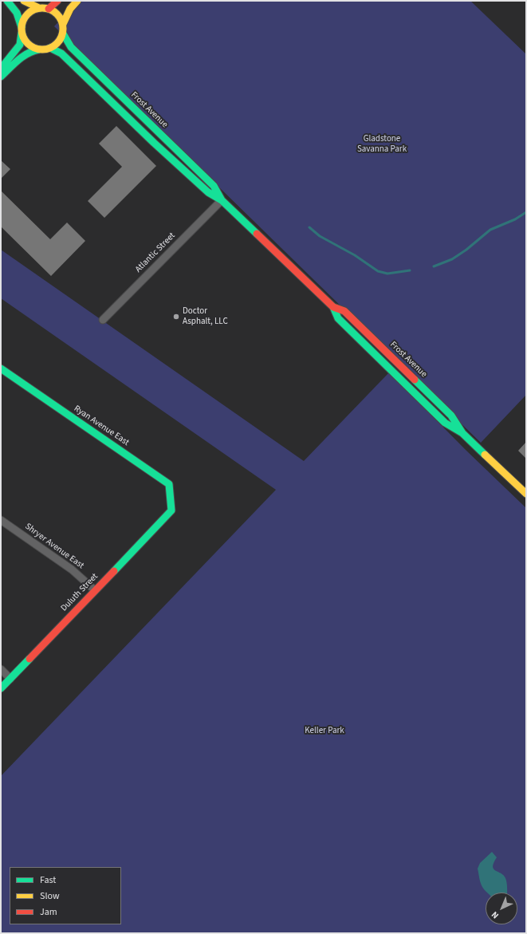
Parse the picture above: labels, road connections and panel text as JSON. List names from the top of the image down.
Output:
{
  "streets": {
    "street": [
      "Frost Avenue",
      "Atlantic Street",
      "Ryan Avenue East",
      "Shryer Avenue East",
      "Duluth Street"
    ]
  },
  "crossings": [
    ["Frost Avenue", "Atlantic Street"],
    ["Ryan Avenue East", "Duluth Street"],
    ["Shryer Avenue East", "Duluth Street"]
  ],
  "parks": ["Gladstone Savanna Park", "Keller Park"],
  "places": ["Doctor Asphalt, LLC"],
  "legend": ["Fast", "Slow", "Jam"],
  "north": "bottom left"
}
